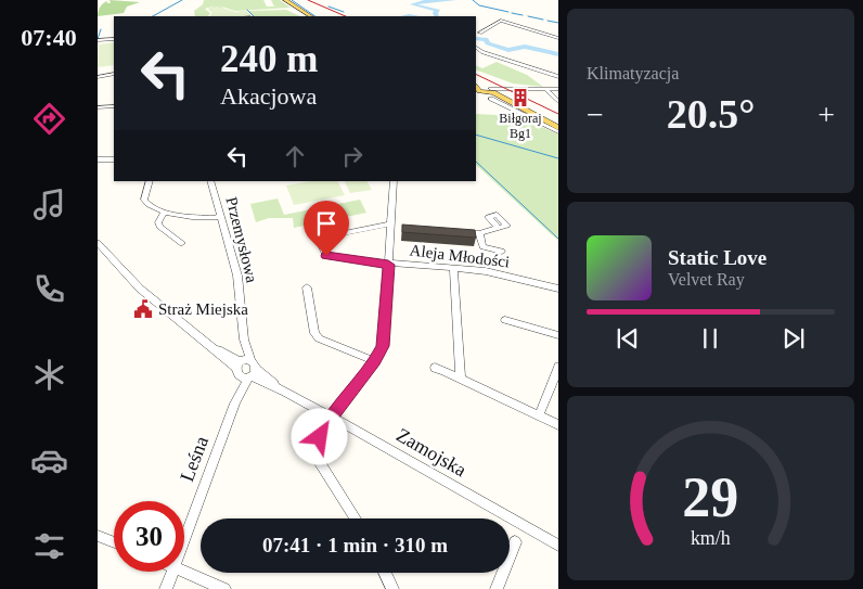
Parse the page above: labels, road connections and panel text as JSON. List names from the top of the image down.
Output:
{
  "streets": {
    "street": [
      "Przemysłowa",
      "Aleja Młodości",
      "Zamojska",
      "Leśna"
    ]
  },
  "crossings": [
    ["Przemysłowa", "Zamojska"],
    ["Przemysłowa", "Leśna"],
    ["Zamojska", "Leśna"]
  ],
  "places": {
    "building": ["Biłgoraj Bg1"],
    "public building": ["Straż Miejska"]
  },
  "page": {
    "tabs": "07:40",
    "tile": "Klimatyzacja",
    "turn": ["240 m", "Akacjowa"],
    "heat": ["−", "20.5°", "+"],
    "song": ["Static Love", "Velvet Ray"],
    "limit": "30",
    "trip": "07:41 · 1 min · 310 m",
    "gauge": ["29", "km/h"]
  }
}
